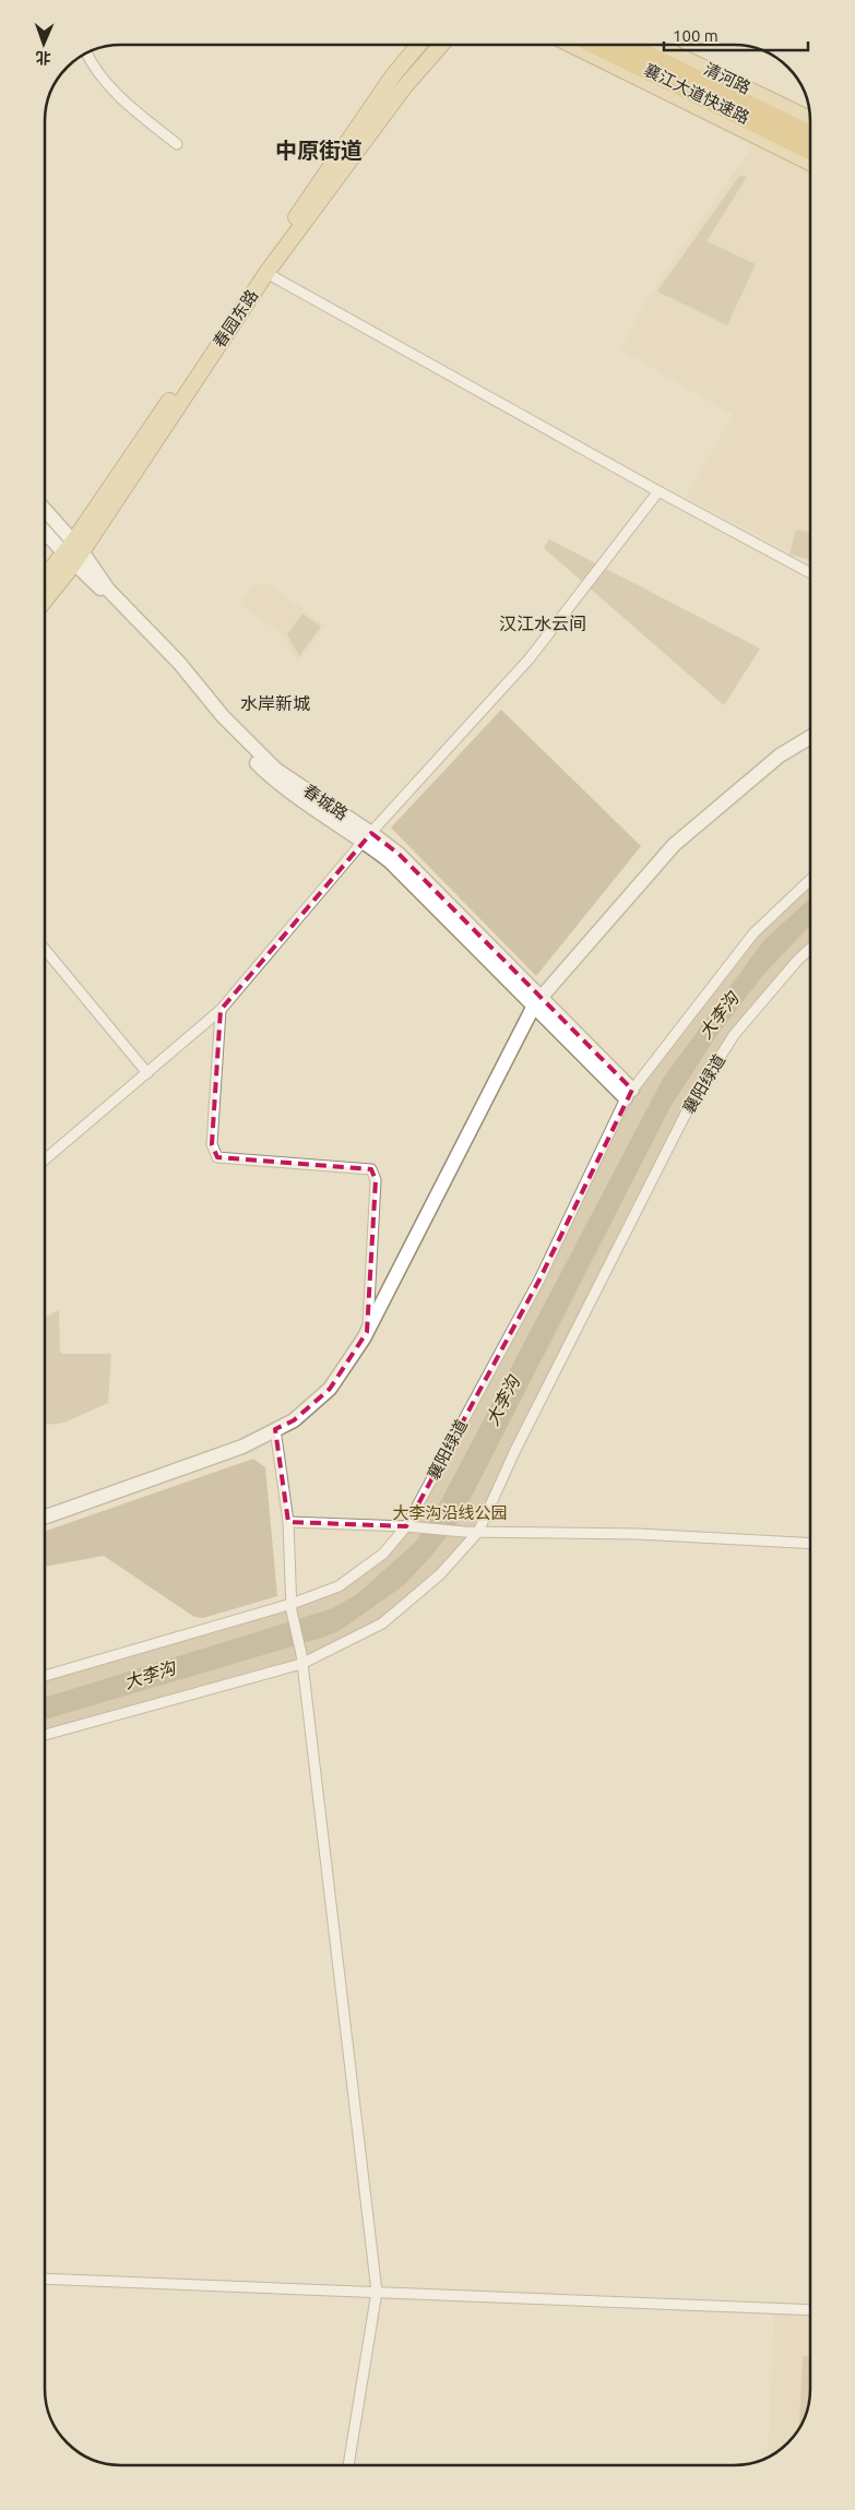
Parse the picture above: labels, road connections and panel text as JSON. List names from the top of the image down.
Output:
{
  "streets": {
    "highway": ["襄江大道快速路"],
    "main road": ["清河路", "春园东路"],
    "street": ["春城路", "襄阳绿道"]
  },
  "crossings": [
    ["春园东路", "春城路"],
    ["春城路", "襄阳绿道"]
  ],
  "districts": ["中原街道", "汉江水云间", "水岸新城"],
  "water": ["大李沟"],
  "parks": ["大李沟沿线公园"],
  "scale_bar": "100 m",
  "north": "bottom"
}
